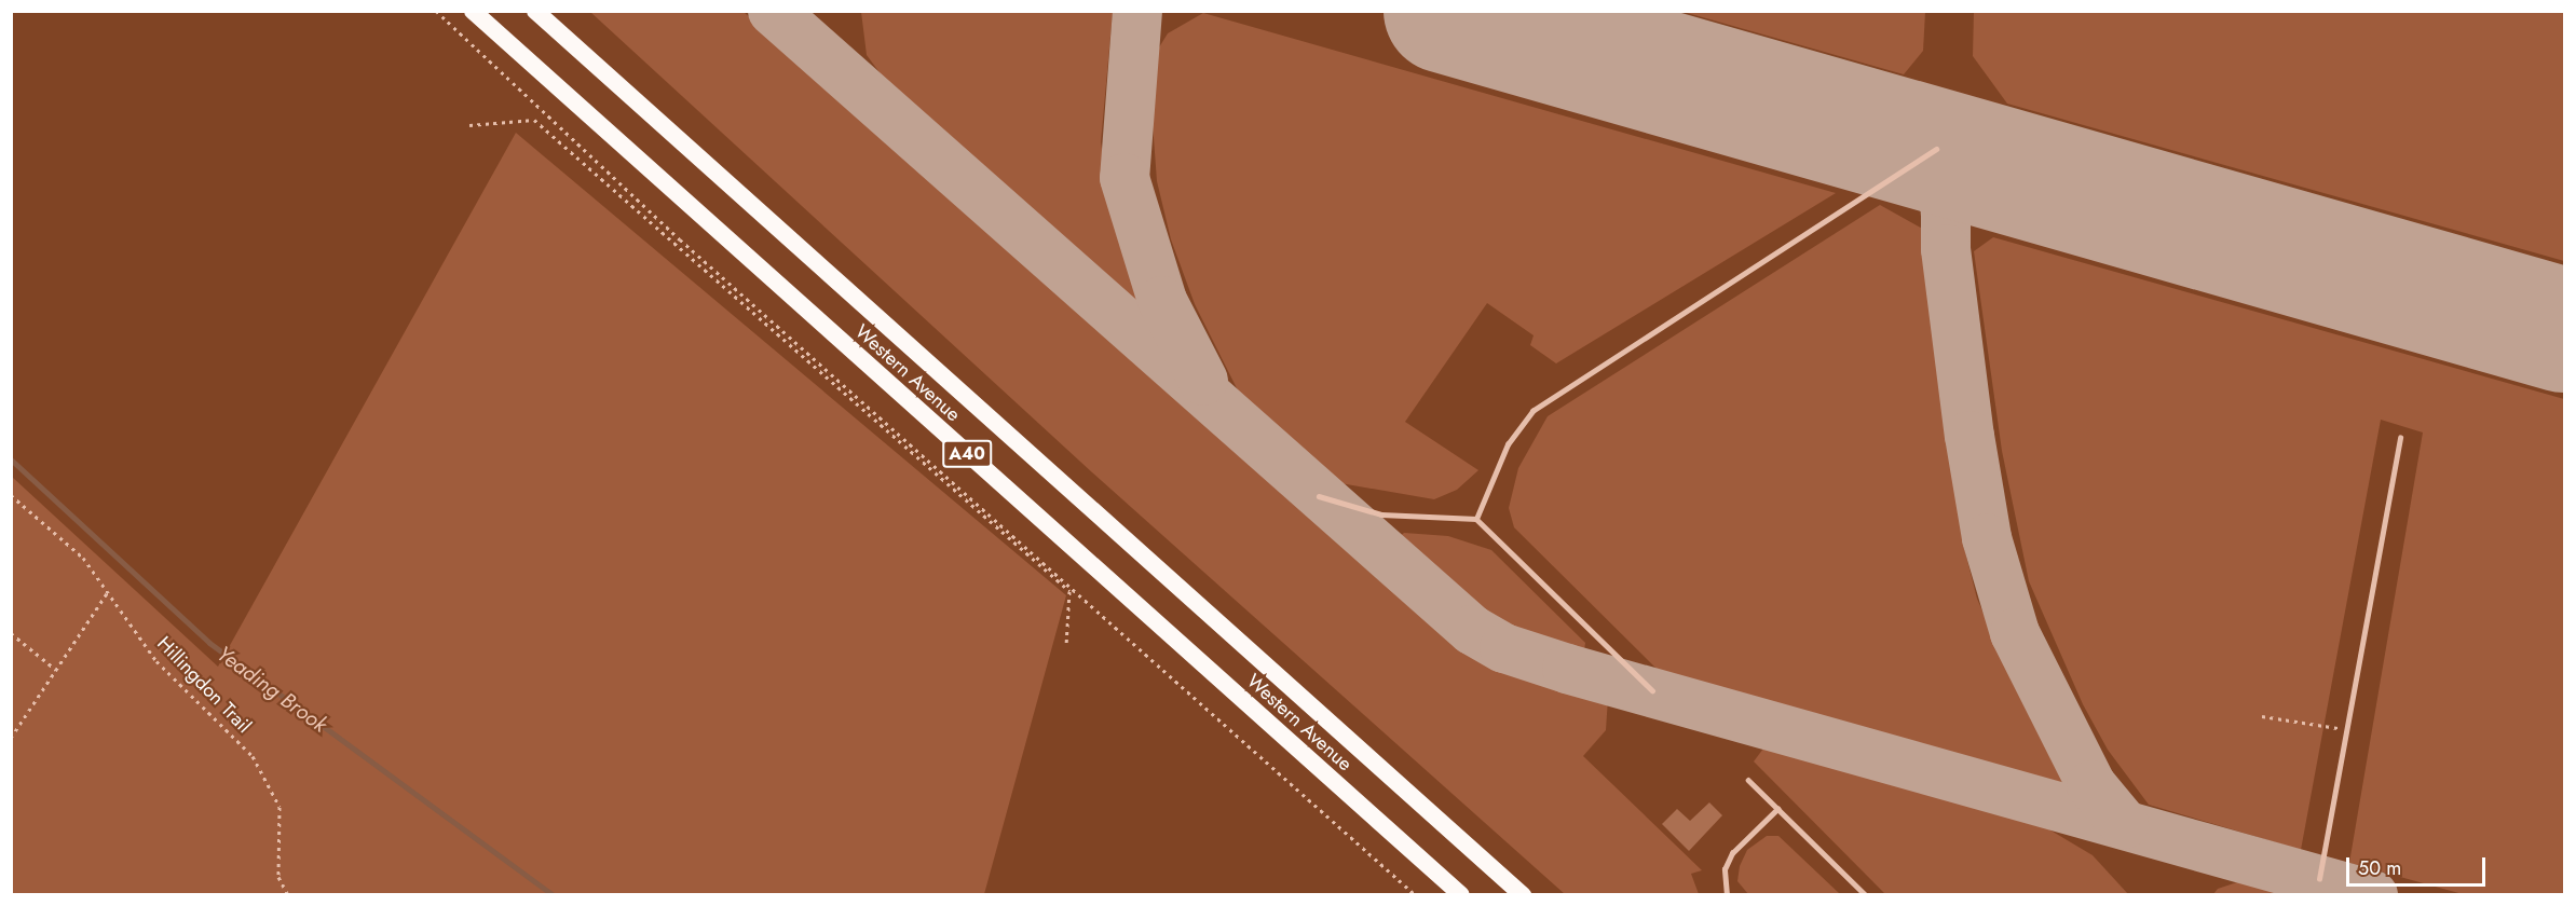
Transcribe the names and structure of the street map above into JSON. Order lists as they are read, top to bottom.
{
  "streets": {
    "highway": ["Western Avenue", "A40"],
    "path": ["Hillingdon Trail"]
  },
  "water": ["Yeading Brook"],
  "scale_bar": "50 m"
}
